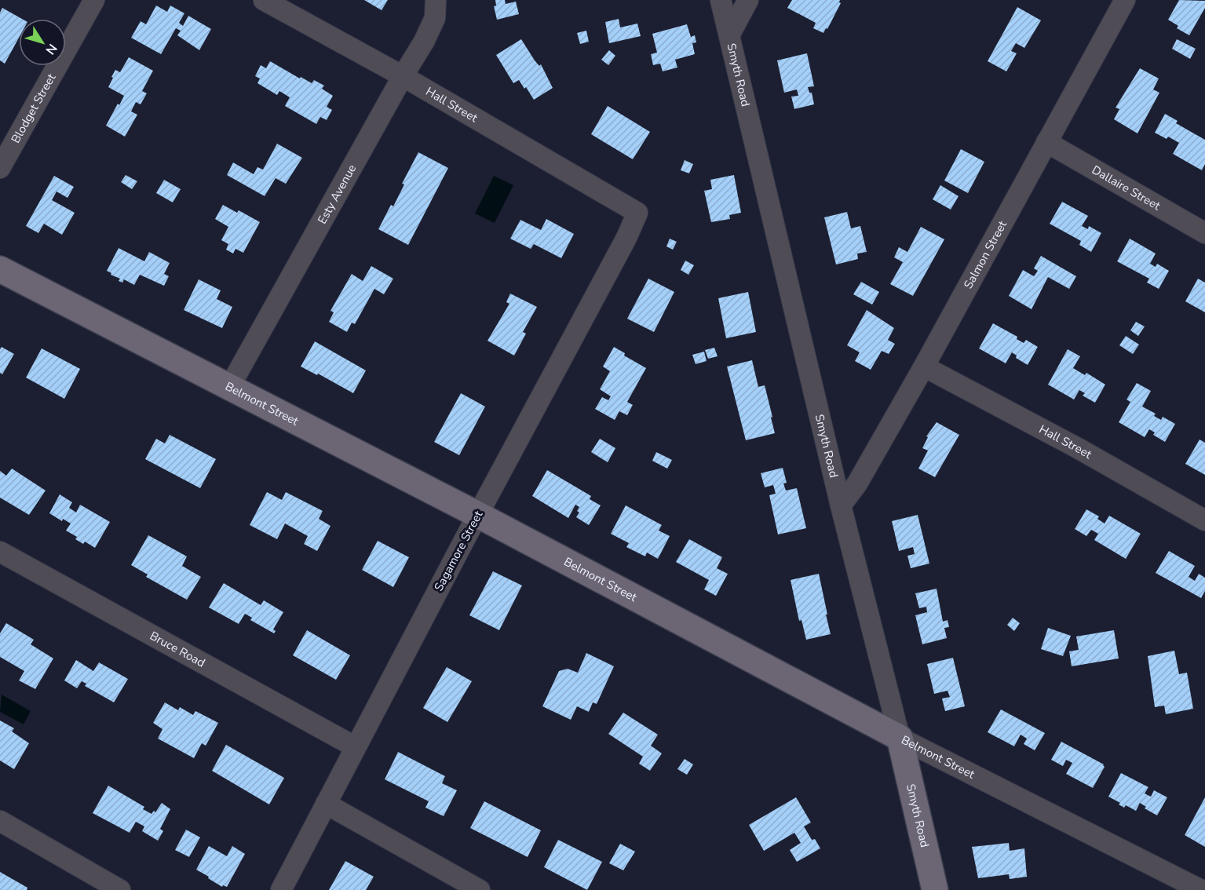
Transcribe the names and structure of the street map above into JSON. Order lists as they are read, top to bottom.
{
  "streets": {
    "street": [
      "Smyth Road",
      "Hall Street",
      "Blodget Street",
      "Dallaire Street",
      "Esty Avenue",
      "Salmon Street",
      "Belmont Street",
      "Sagamore Street",
      "Bruce Road"
    ]
  },
  "crossings": [
    ["Smyth Road", "Salmon Street"],
    ["Smyth Road", "Belmont Street"],
    ["Hall Street", "Esty Avenue"],
    ["Hall Street", "Salmon Street"],
    ["Hall Street", "Sagamore Street"],
    ["Dallaire Street", "Salmon Street"],
    ["Esty Avenue", "Belmont Street"],
    ["Belmont Street", "Sagamore Street"],
    ["Sagamore Street", "Bruce Road"]
  ],
  "north": "bottom right"
}
